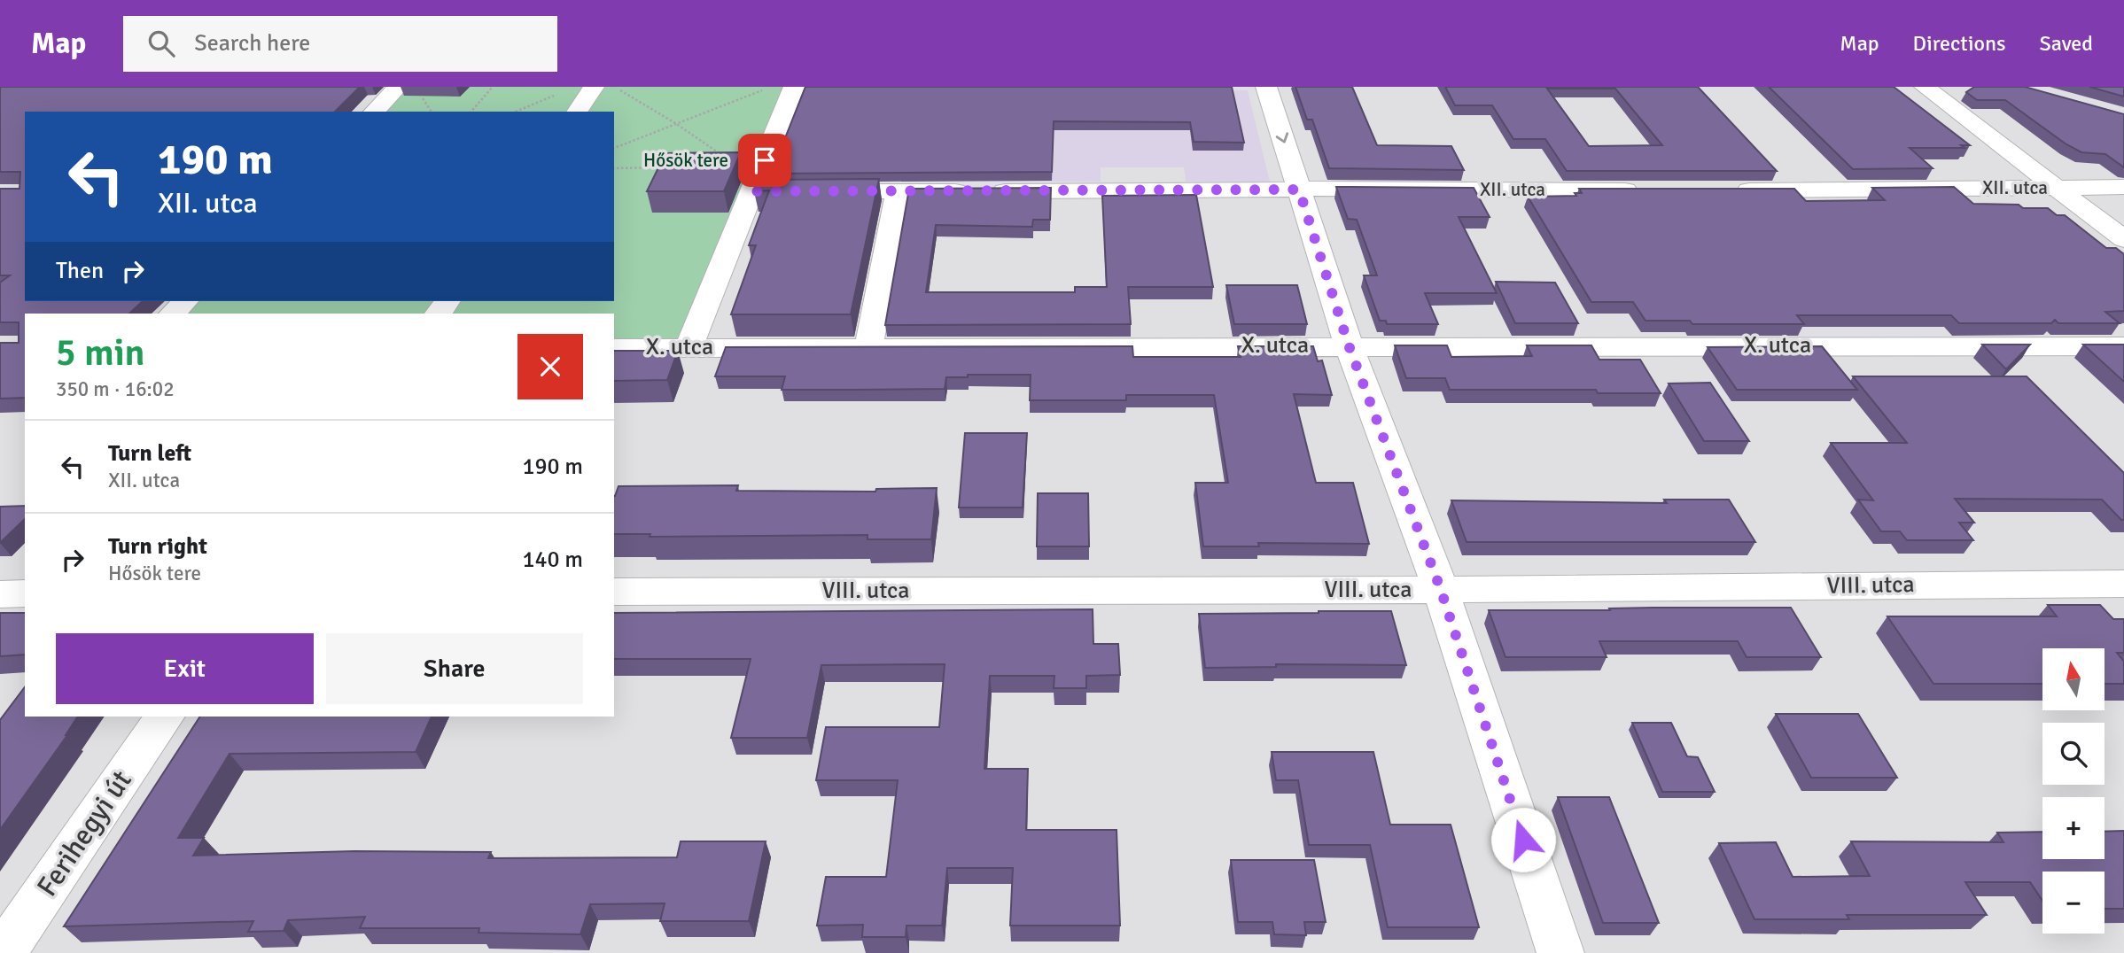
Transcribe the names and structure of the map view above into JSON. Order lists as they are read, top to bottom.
{
  "streets": {
    "street": [
      "XII. utca",
      "X. utca",
      "VIII. utca",
      "Ferihegyi út"
    ]
  },
  "parks": ["Hősök tere"],
  "north": "top",
  "page": {
    "header": "Map",
    "search": "Search here",
    "nav": ["Map", "Directions", "Saved"],
    "turn": ["190 m", "XII. utca"],
    "then": "Then",
    "heading": ["5 min", "350 m · 16:02"],
    "list": [
      {
        "name": "Turn left",
        "note": "XII. utca",
        "value": "190 m"
      },
      {
        "name": "Turn right",
        "note": "Hősök tere",
        "value": "140 m"
      }
    ],
    "buttons": ["Exit", "Share"],
    "map_buttons": ["+", "−"]
  }
}
